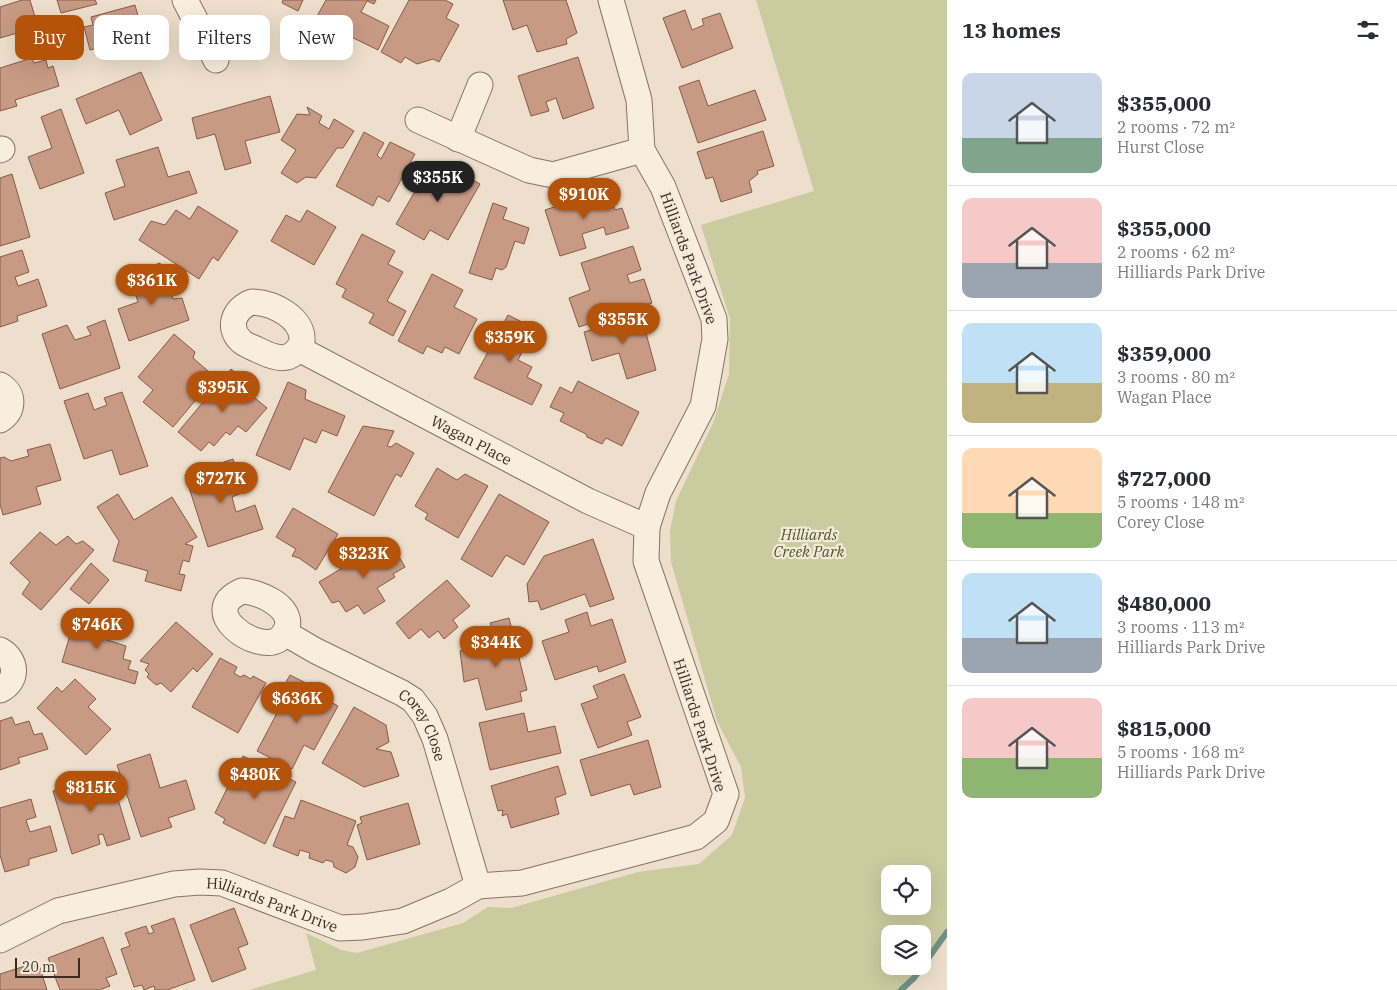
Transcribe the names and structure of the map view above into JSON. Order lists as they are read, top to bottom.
{
  "streets": {
    "street": ["Hilliards Park Drive", "Wagan Place", "Corey Close"]
  },
  "crossings": [
    ["Hilliards Park Drive", "Wagan Place"],
    ["Hilliards Park Drive", "Corey Close"]
  ],
  "parks": ["Hilliards Creek Park"],
  "scale_bar": "20 m",
  "page": {
    "heading": "13 homes",
    "chip": [
      "Buy",
      "Rent",
      "Filters",
      "New"
    ],
    "list": [
      {
        "name": "$355,000",
        "note": "2 rooms · 72 m² · Hurst Close"
      },
      {
        "name": "$355,000",
        "note": "2 rooms · 62 m² · Hilliards Park Drive"
      },
      {
        "name": "$359,000",
        "note": "3 rooms · 80 m² · Wagan Place"
      },
      {
        "name": "$727,000",
        "note": "5 rooms · 148 m² · Corey Close"
      },
      {
        "name": "$480,000",
        "note": "3 rooms · 113 m² · Hilliards Park Drive"
      },
      {
        "name": "$815,000",
        "note": "5 rooms · 168 m² · Hilliards Park Drive"
      }
    ],
    "price": [
      "$355K",
      "$910K",
      "$361K",
      "$355K",
      "$359K",
      "$395K",
      "$727K",
      "$323K",
      "$746K",
      "$344K",
      "$636K",
      "$480K",
      "$815K"
    ],
    "scale": "20 m"
  }
}
